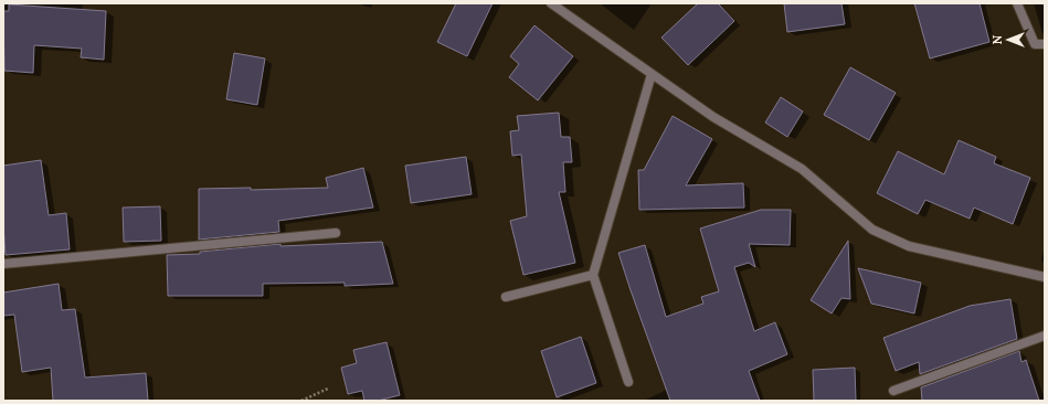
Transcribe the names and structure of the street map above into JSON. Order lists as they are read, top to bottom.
{
  "north": "left"
}
